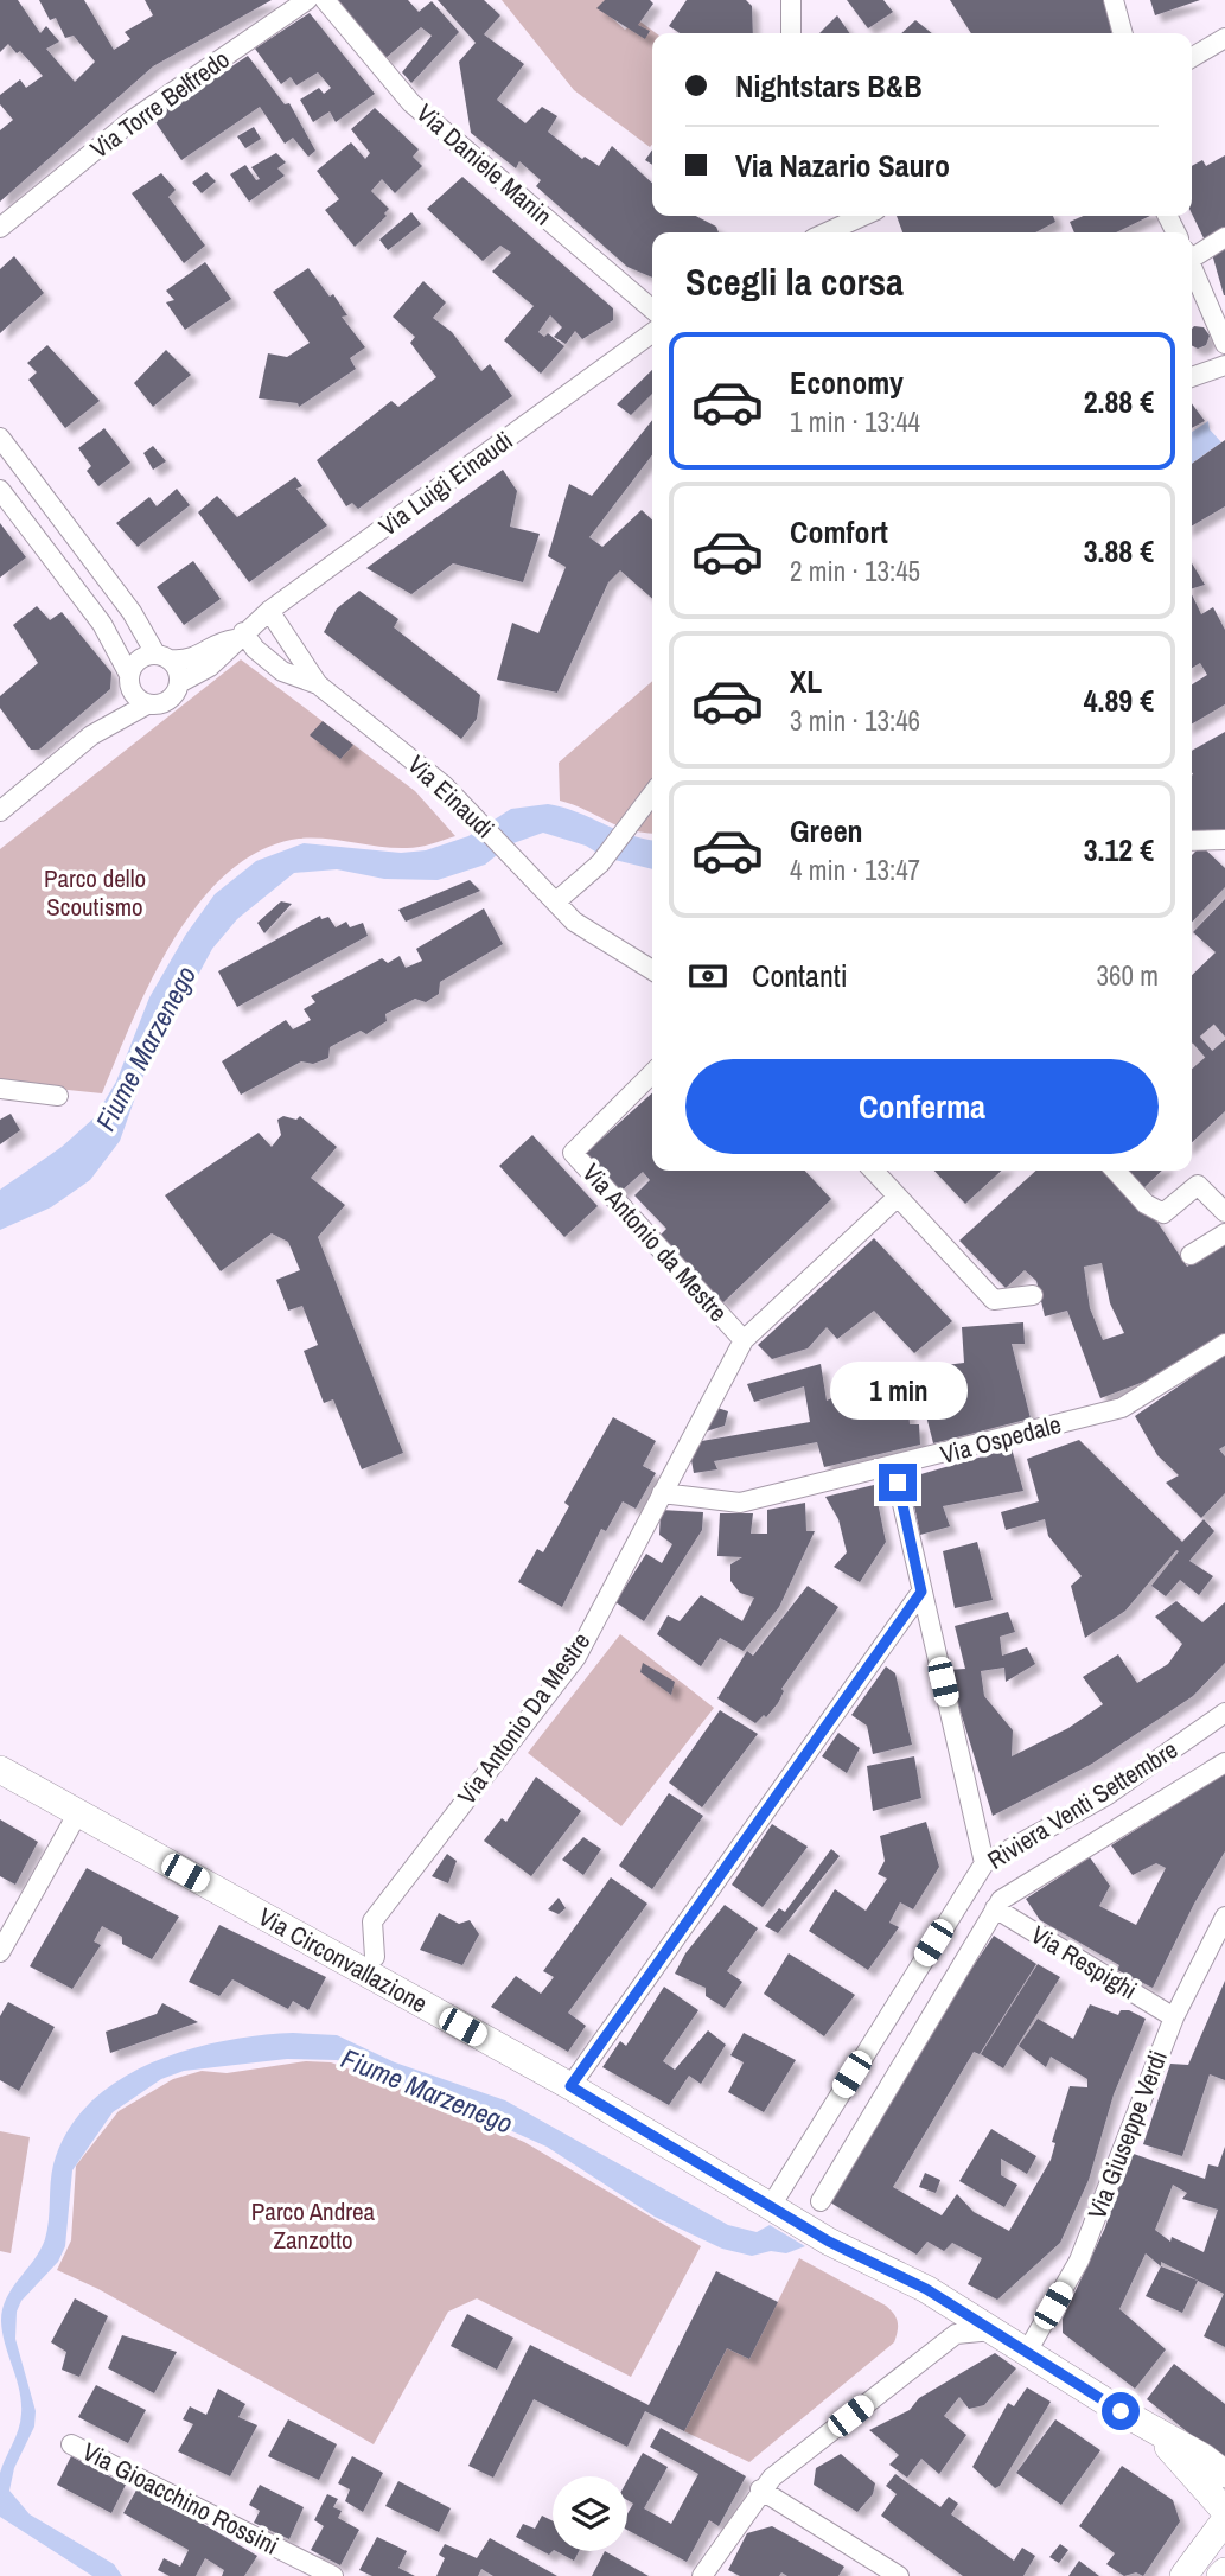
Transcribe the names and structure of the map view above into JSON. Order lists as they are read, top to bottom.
{
  "streets": {
    "street": [
      "Via Torre Belfredo",
      "Via Daniele Manin",
      "Via Luigi Einaudi",
      "Via Einaudi",
      "Via Antonio da Mestre",
      "Via Ospedale",
      "Via Antonio Da Mestre",
      "Riviera Venti Settembre",
      "Via Circonvallazione",
      "Via Respighi",
      "Via Giuseppe Verdi",
      "Via Gioacchino Rossini"
    ]
  },
  "crossings": [
    ["Via Antonio da Mestre", "Via Antonio Da Mestre"],
    ["Via Ospedale", "Via Antonio Da Mestre"],
    ["Riviera Venti Settembre", "Via Circonvallazione"],
    ["Via Circonvallazione", "Via Giuseppe Verdi"],
    ["Via Respighi", "Via Giuseppe Verdi"]
  ],
  "water": ["Fiume Marzenego"],
  "parks": ["Parco dello Scoutismo", "Parco Andrea Zanzotto"],
  "page": {
    "banner": ["Nightstars B&B", "Via Nazario Sauro"],
    "heading": "Scegli la corsa",
    "list": [
      {
        "name": "Economy",
        "note": "1 min · 13:44",
        "value": "2.88 €"
      },
      {
        "name": "Comfort",
        "note": "2 min · 13:45",
        "value": "3.88 €"
      },
      {
        "name": "XL",
        "note": "3 min · 13:46",
        "value": "4.89 €"
      },
      {
        "name": "Green",
        "note": "4 min · 13:47",
        "value": "3.12 €"
      }
    ],
    "pay": ["Contanti", "360 m"],
    "buttons": "Conferma",
    "bubble": "1 min"
  }
}
